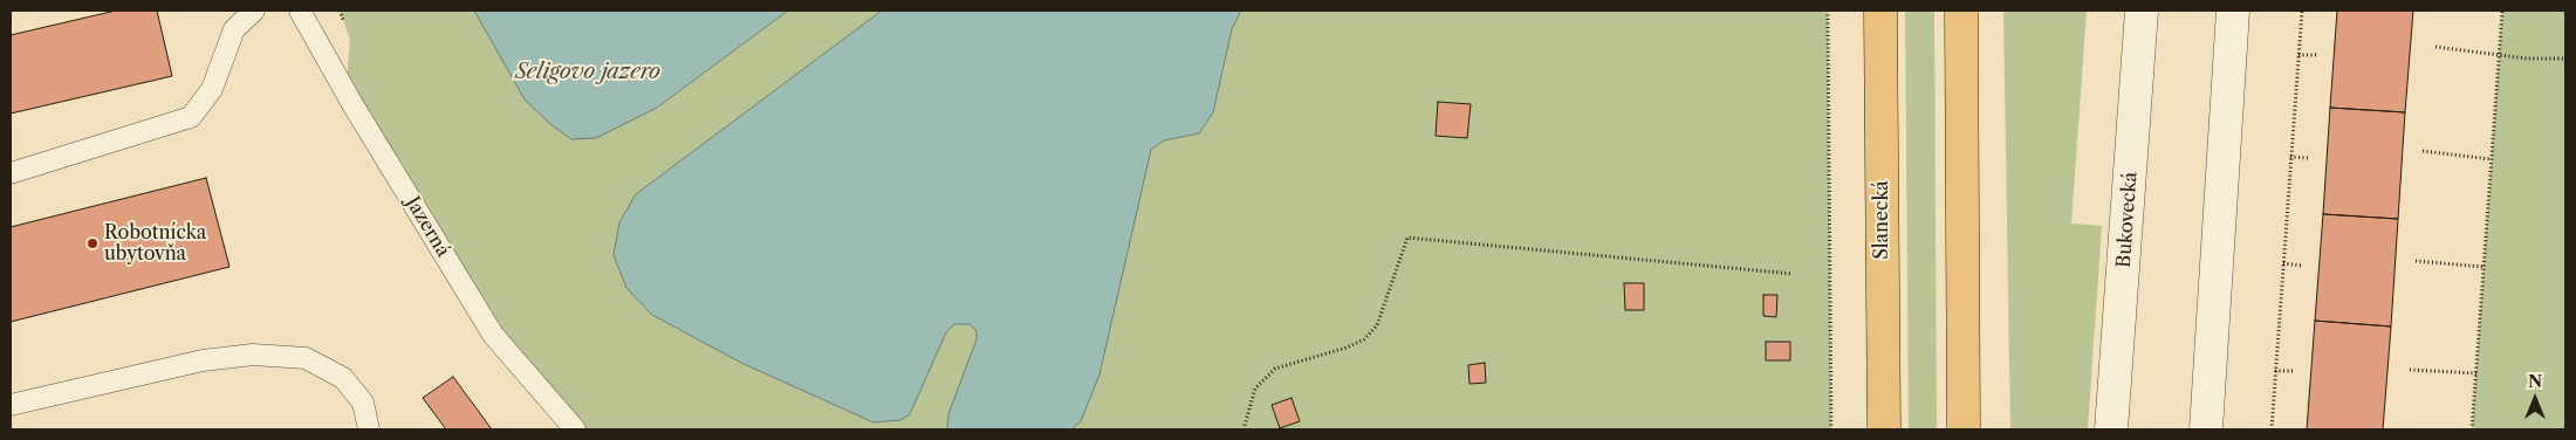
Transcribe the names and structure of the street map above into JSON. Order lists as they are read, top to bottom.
{
  "streets": {
    "highway": ["Slanecká"],
    "street": ["Bukovecká"],
    "lane": ["Jazerná"]
  },
  "water": ["Seligovo jazero"],
  "places": ["Robotnícka ubytovňa"],
  "north": "top"
}
